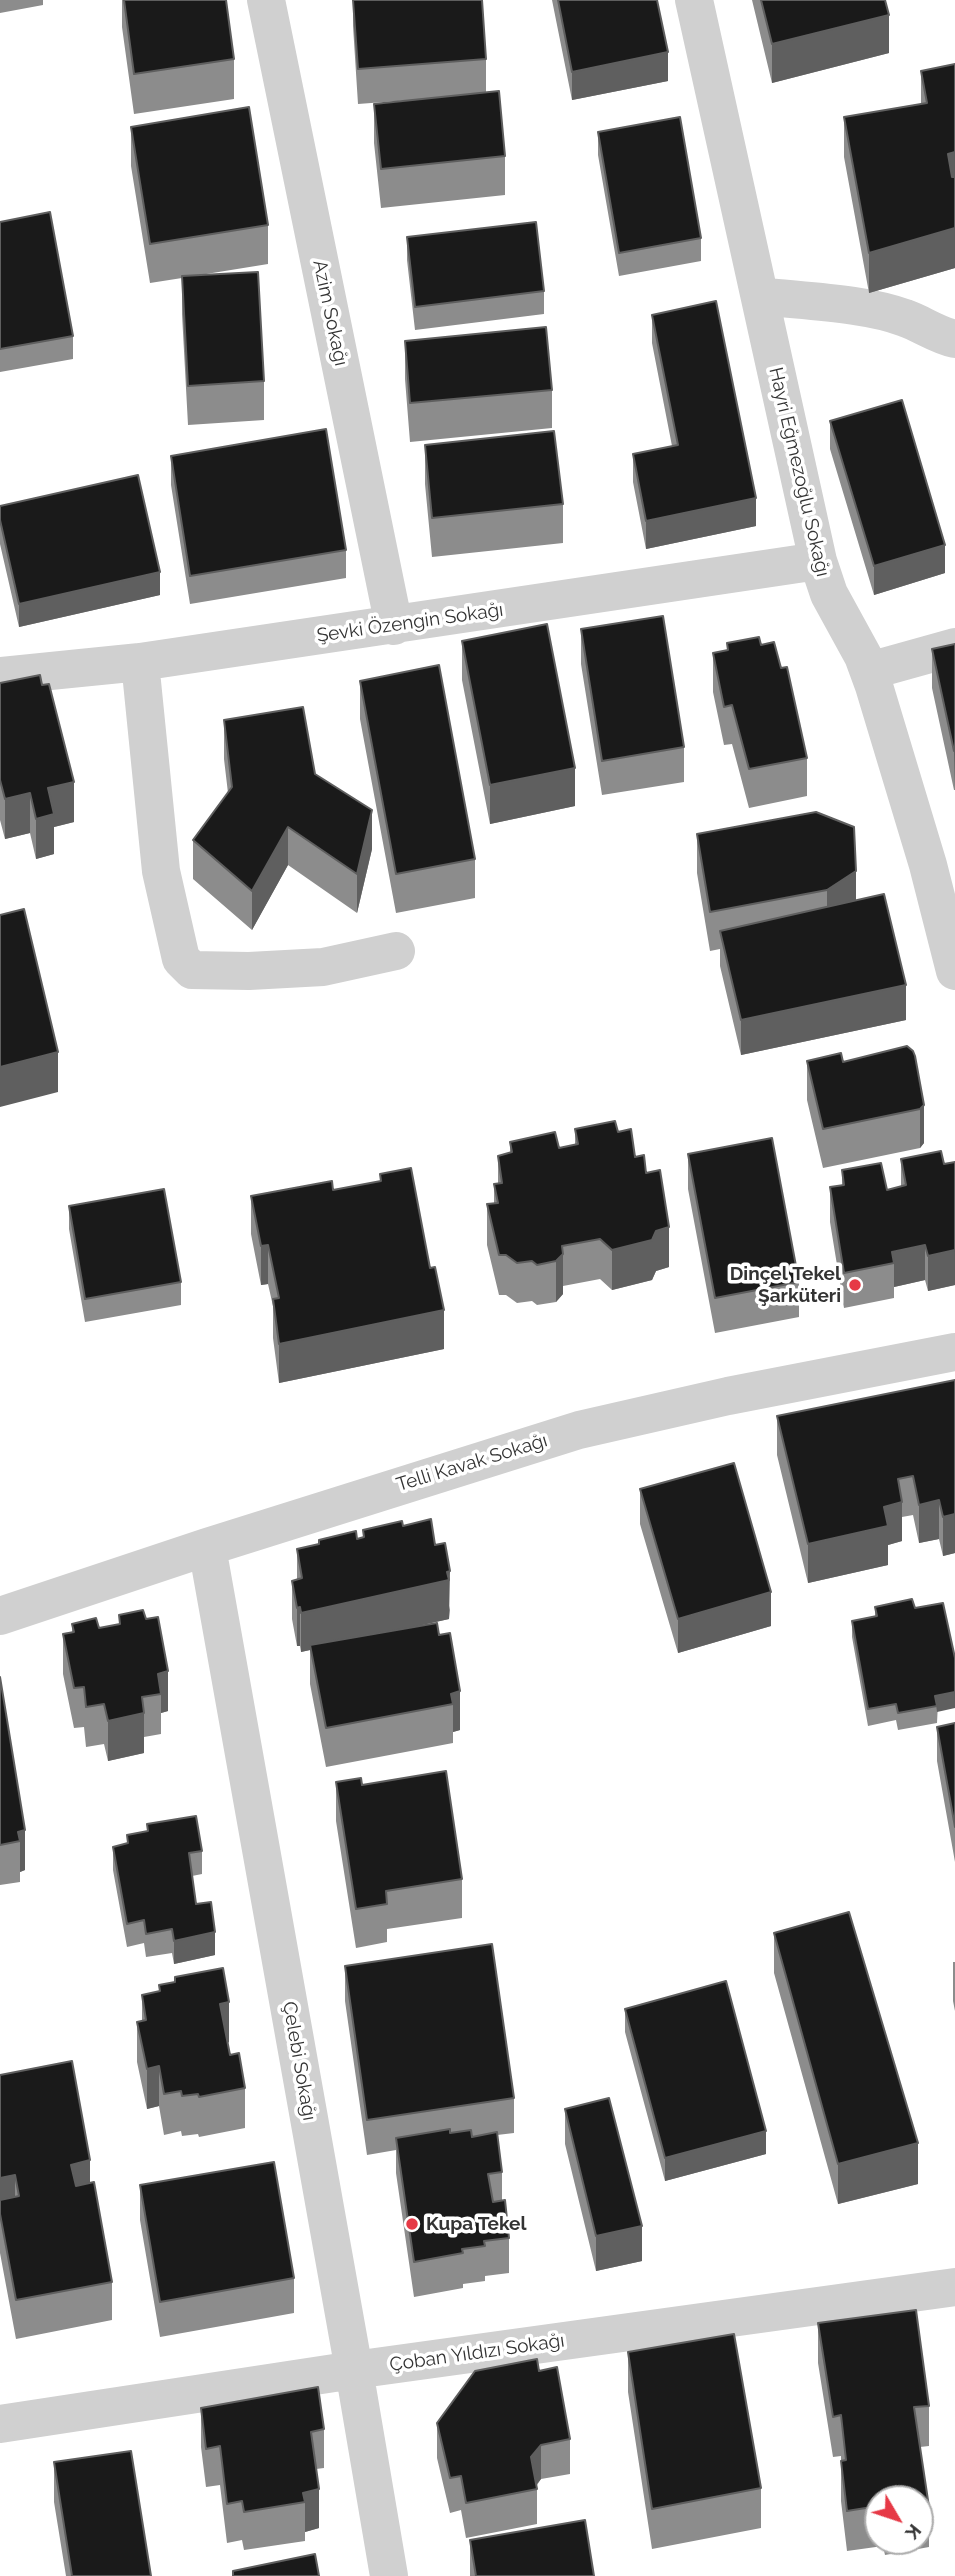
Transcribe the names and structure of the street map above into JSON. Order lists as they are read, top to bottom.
{
  "streets": {
    "street": [
      "Azim Sokağı",
      "Hayri Eğmezoğlu Sokağı",
      "Şevki Özengin Sokağı",
      "Telli Kavak Sokağı",
      "Çelebi Sokağı",
      "Çoban Yıldızı Sokağı"
    ]
  },
  "crossings": [
    ["Azim Sokağı", "Şevki Özengin Sokağı"],
    ["Hayri Eğmezoğlu Sokağı", "Şevki Özengin Sokağı"],
    ["Telli Kavak Sokağı", "Çelebi Sokağı"],
    ["Çelebi Sokağı", "Çoban Yıldızı Sokağı"]
  ],
  "places": ["Dinçel Tekel Şarküteri", "Kupa Tekel"],
  "north": "bottom right"
}
